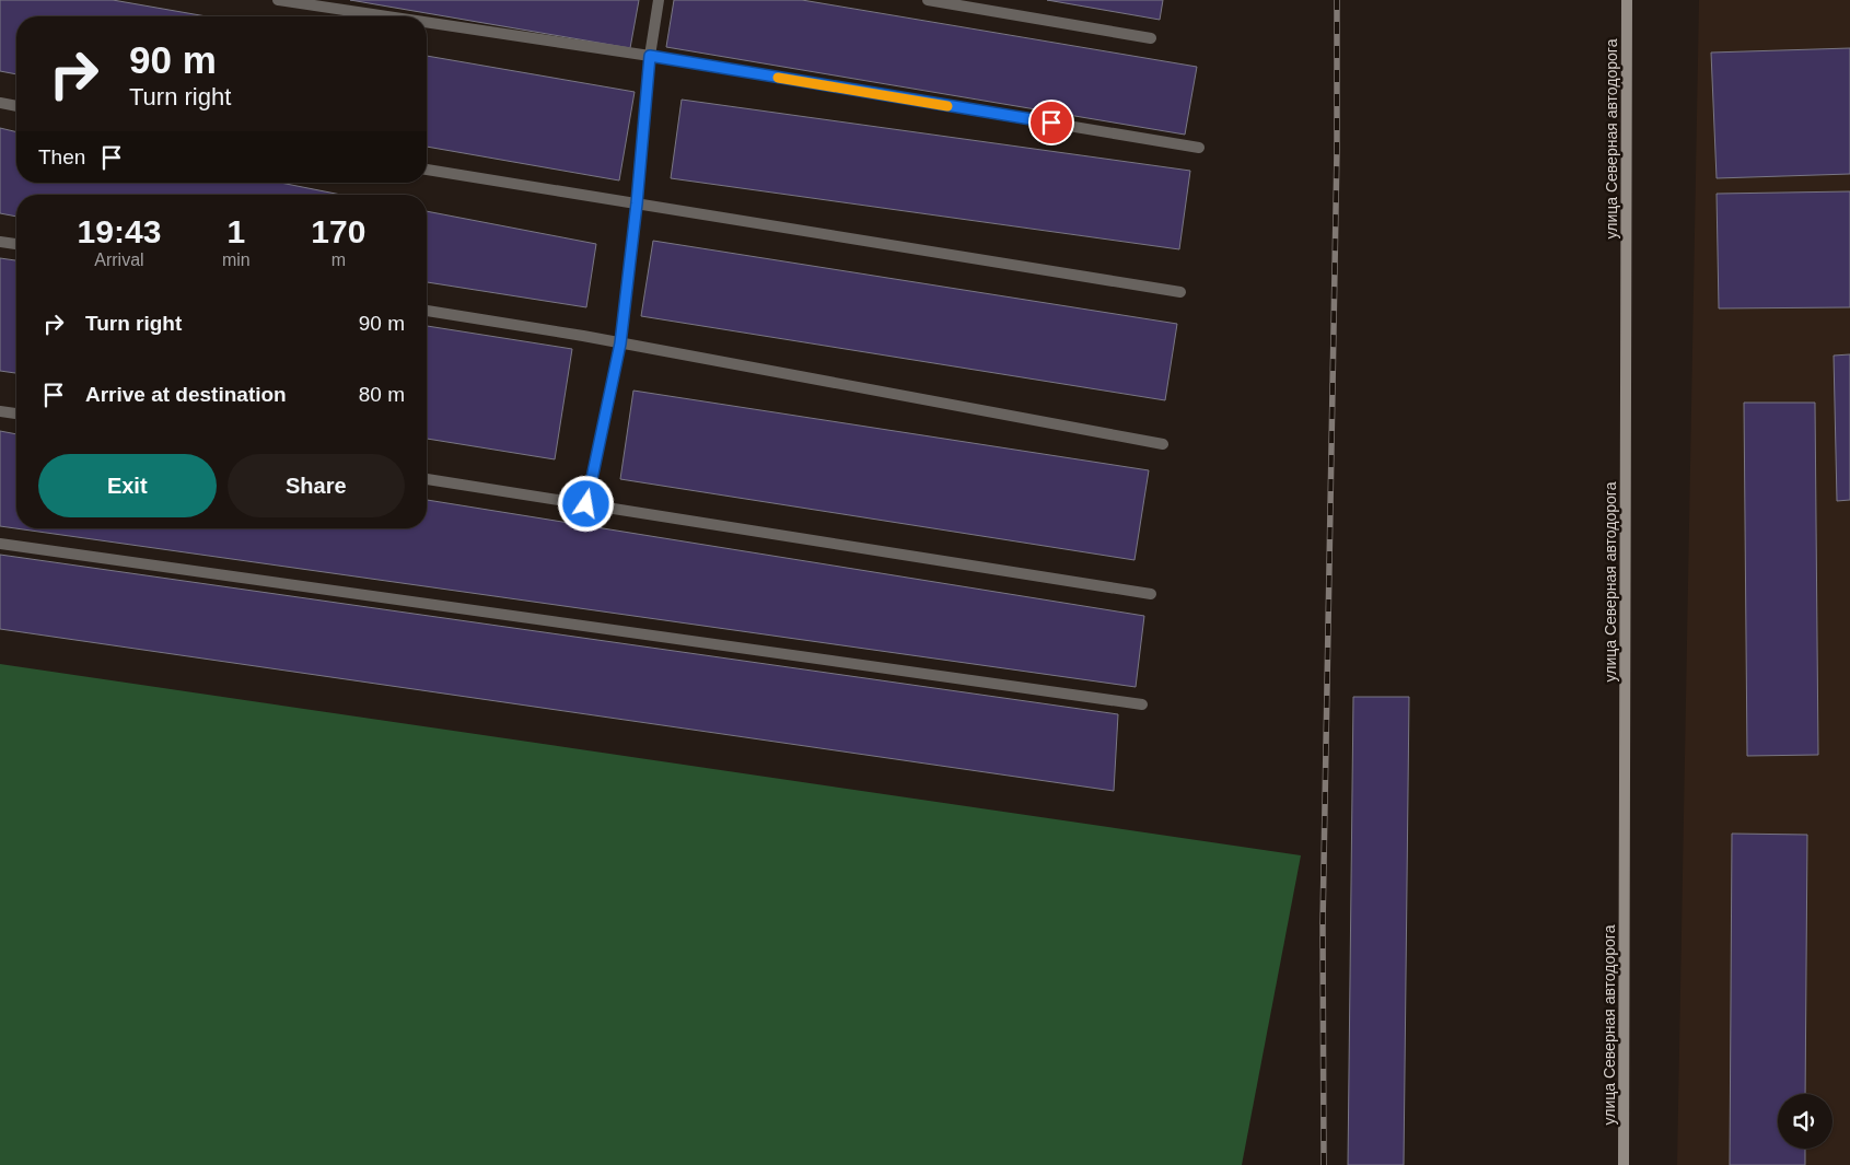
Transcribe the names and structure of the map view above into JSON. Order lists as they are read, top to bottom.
{
  "streets": {
    "main road": ["улица Северная автодорога"]
  },
  "page": {
    "turn": ["90 m", "Turn right"],
    "then": "Then",
    "eta": [
      "19:43",
      "Arrival",
      "1",
      "min",
      "170",
      "m"
    ],
    "list": [
      {
        "name": "Turn right",
        "value": "90 m"
      },
      {
        "name": "Arrive at destination",
        "value": "80 m"
      }
    ],
    "buttons": ["Exit", "Share"]
  }
}
